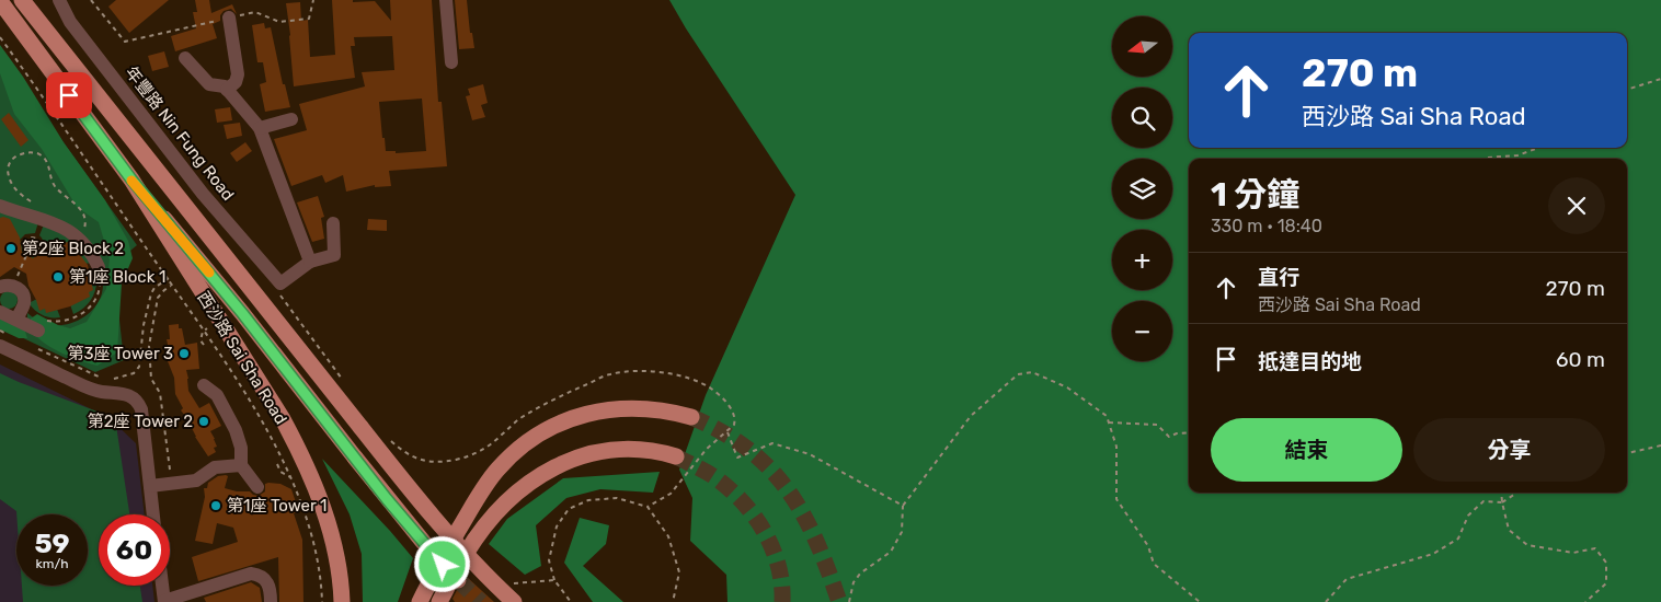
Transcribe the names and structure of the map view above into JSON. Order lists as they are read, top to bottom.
{
  "streets": {
    "main road": ["西沙路 Sai Sha Road"],
    "street": ["年豐路 Nin Fung Road"]
  },
  "places": [
    "第2座 Block 2",
    "第1座 Block 1",
    "第3座 Tower 3",
    "第2座 Tower 2",
    "第1座 Tower 1"
  ],
  "north": "left",
  "page": {
    "map_buttons": ["+", "−"],
    "turn": ["270 m", "西沙路 Sai Sha Road"],
    "heading": ["1 分鐘", "330 m · 18:40"],
    "list": [
      {
        "name": "直行",
        "note": "西沙路 Sai Sha Road",
        "value": "270 m"
      },
      {
        "name": "抵達目的地",
        "value": "60 m"
      }
    ],
    "buttons": ["結束", "分享"],
    "speed": "59 km/h",
    "limit": "60"
  }
}
